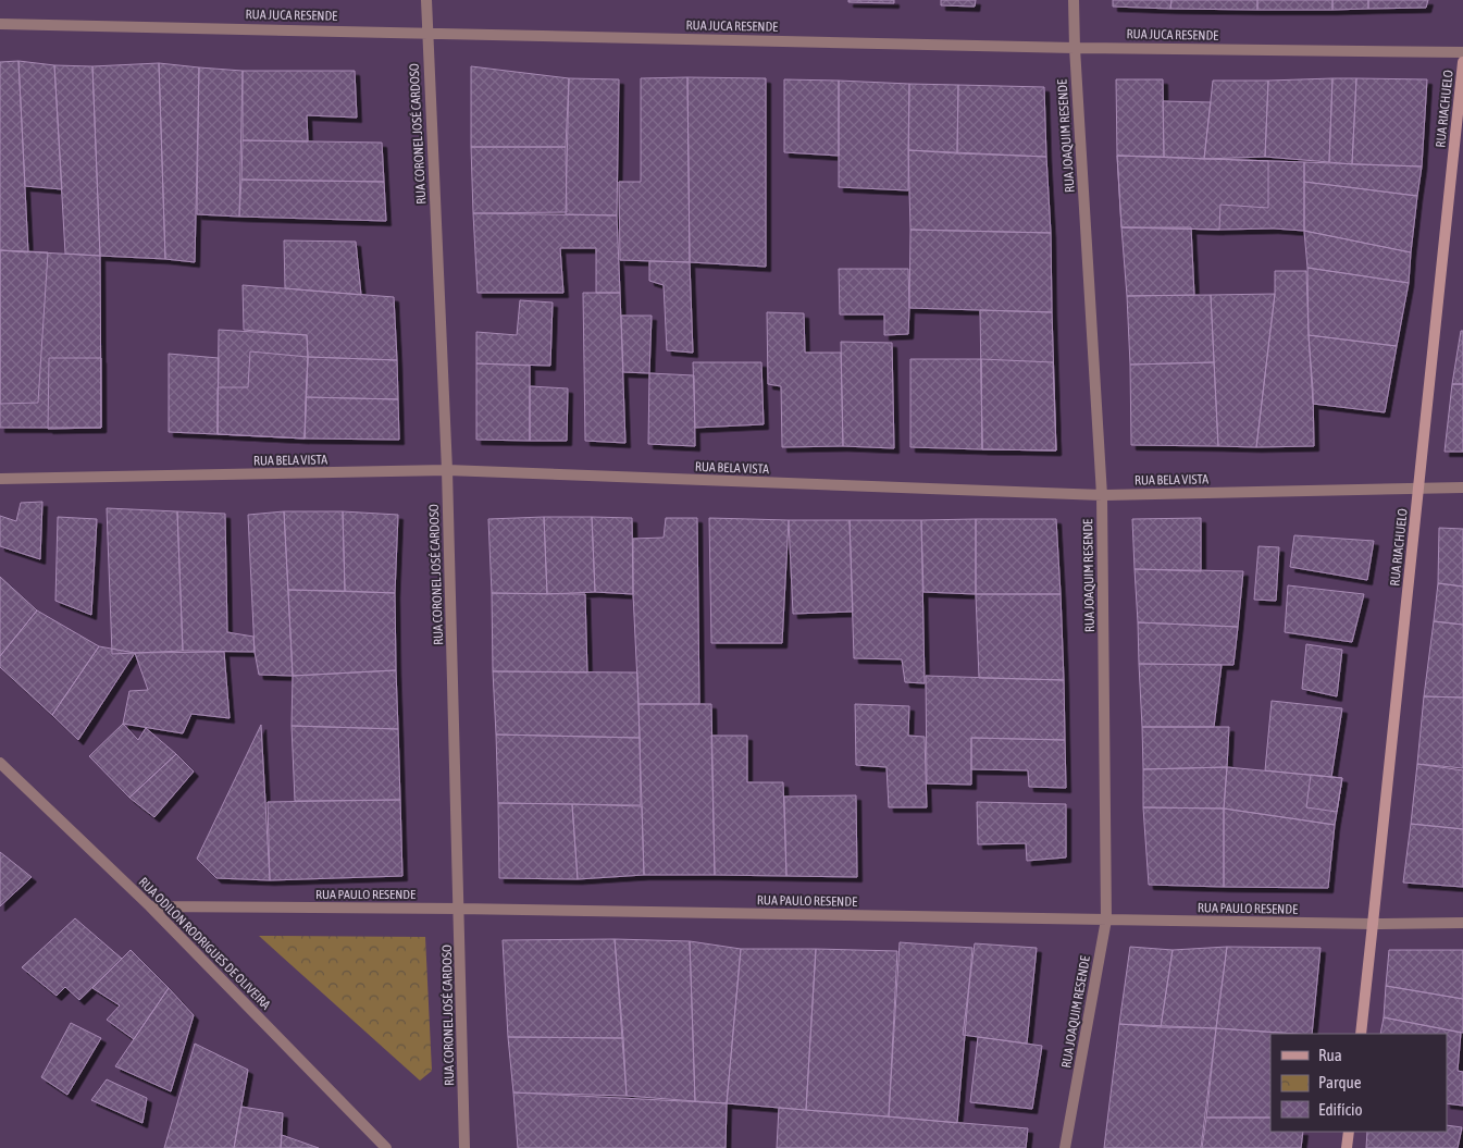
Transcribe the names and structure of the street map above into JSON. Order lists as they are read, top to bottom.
{
  "streets": {
    "street": [
      "RUA JUCA RESENDE",
      "RUA RIACHUELO",
      "RUA CORONEL JOSÉ CARDOSO",
      "RUA JOAQUIM RESENDE",
      "RUA BELA VISTA",
      "RUA PAULO RESENDE",
      "RUA ODILON RODRIGUES DE OLIVEIRA"
    ]
  },
  "crossings": [
    ["RUA JUCA RESENDE", "RUA CORONEL JOSÉ CARDOSO"],
    ["RUA JUCA RESENDE", "RUA JOAQUIM RESENDE"],
    ["RUA RIACHUELO", "RUA BELA VISTA"],
    ["RUA RIACHUELO", "RUA PAULO RESENDE"],
    ["RUA CORONEL JOSÉ CARDOSO", "RUA BELA VISTA"],
    ["RUA CORONEL JOSÉ CARDOSO", "RUA PAULO RESENDE"],
    ["RUA JOAQUIM RESENDE", "RUA BELA VISTA"],
    ["RUA JOAQUIM RESENDE", "RUA PAULO RESENDE"],
    ["RUA PAULO RESENDE", "RUA ODILON RODRIGUES DE OLIVEIRA"]
  ],
  "legend": ["Rua", "Parque", "Edifício"]
}
